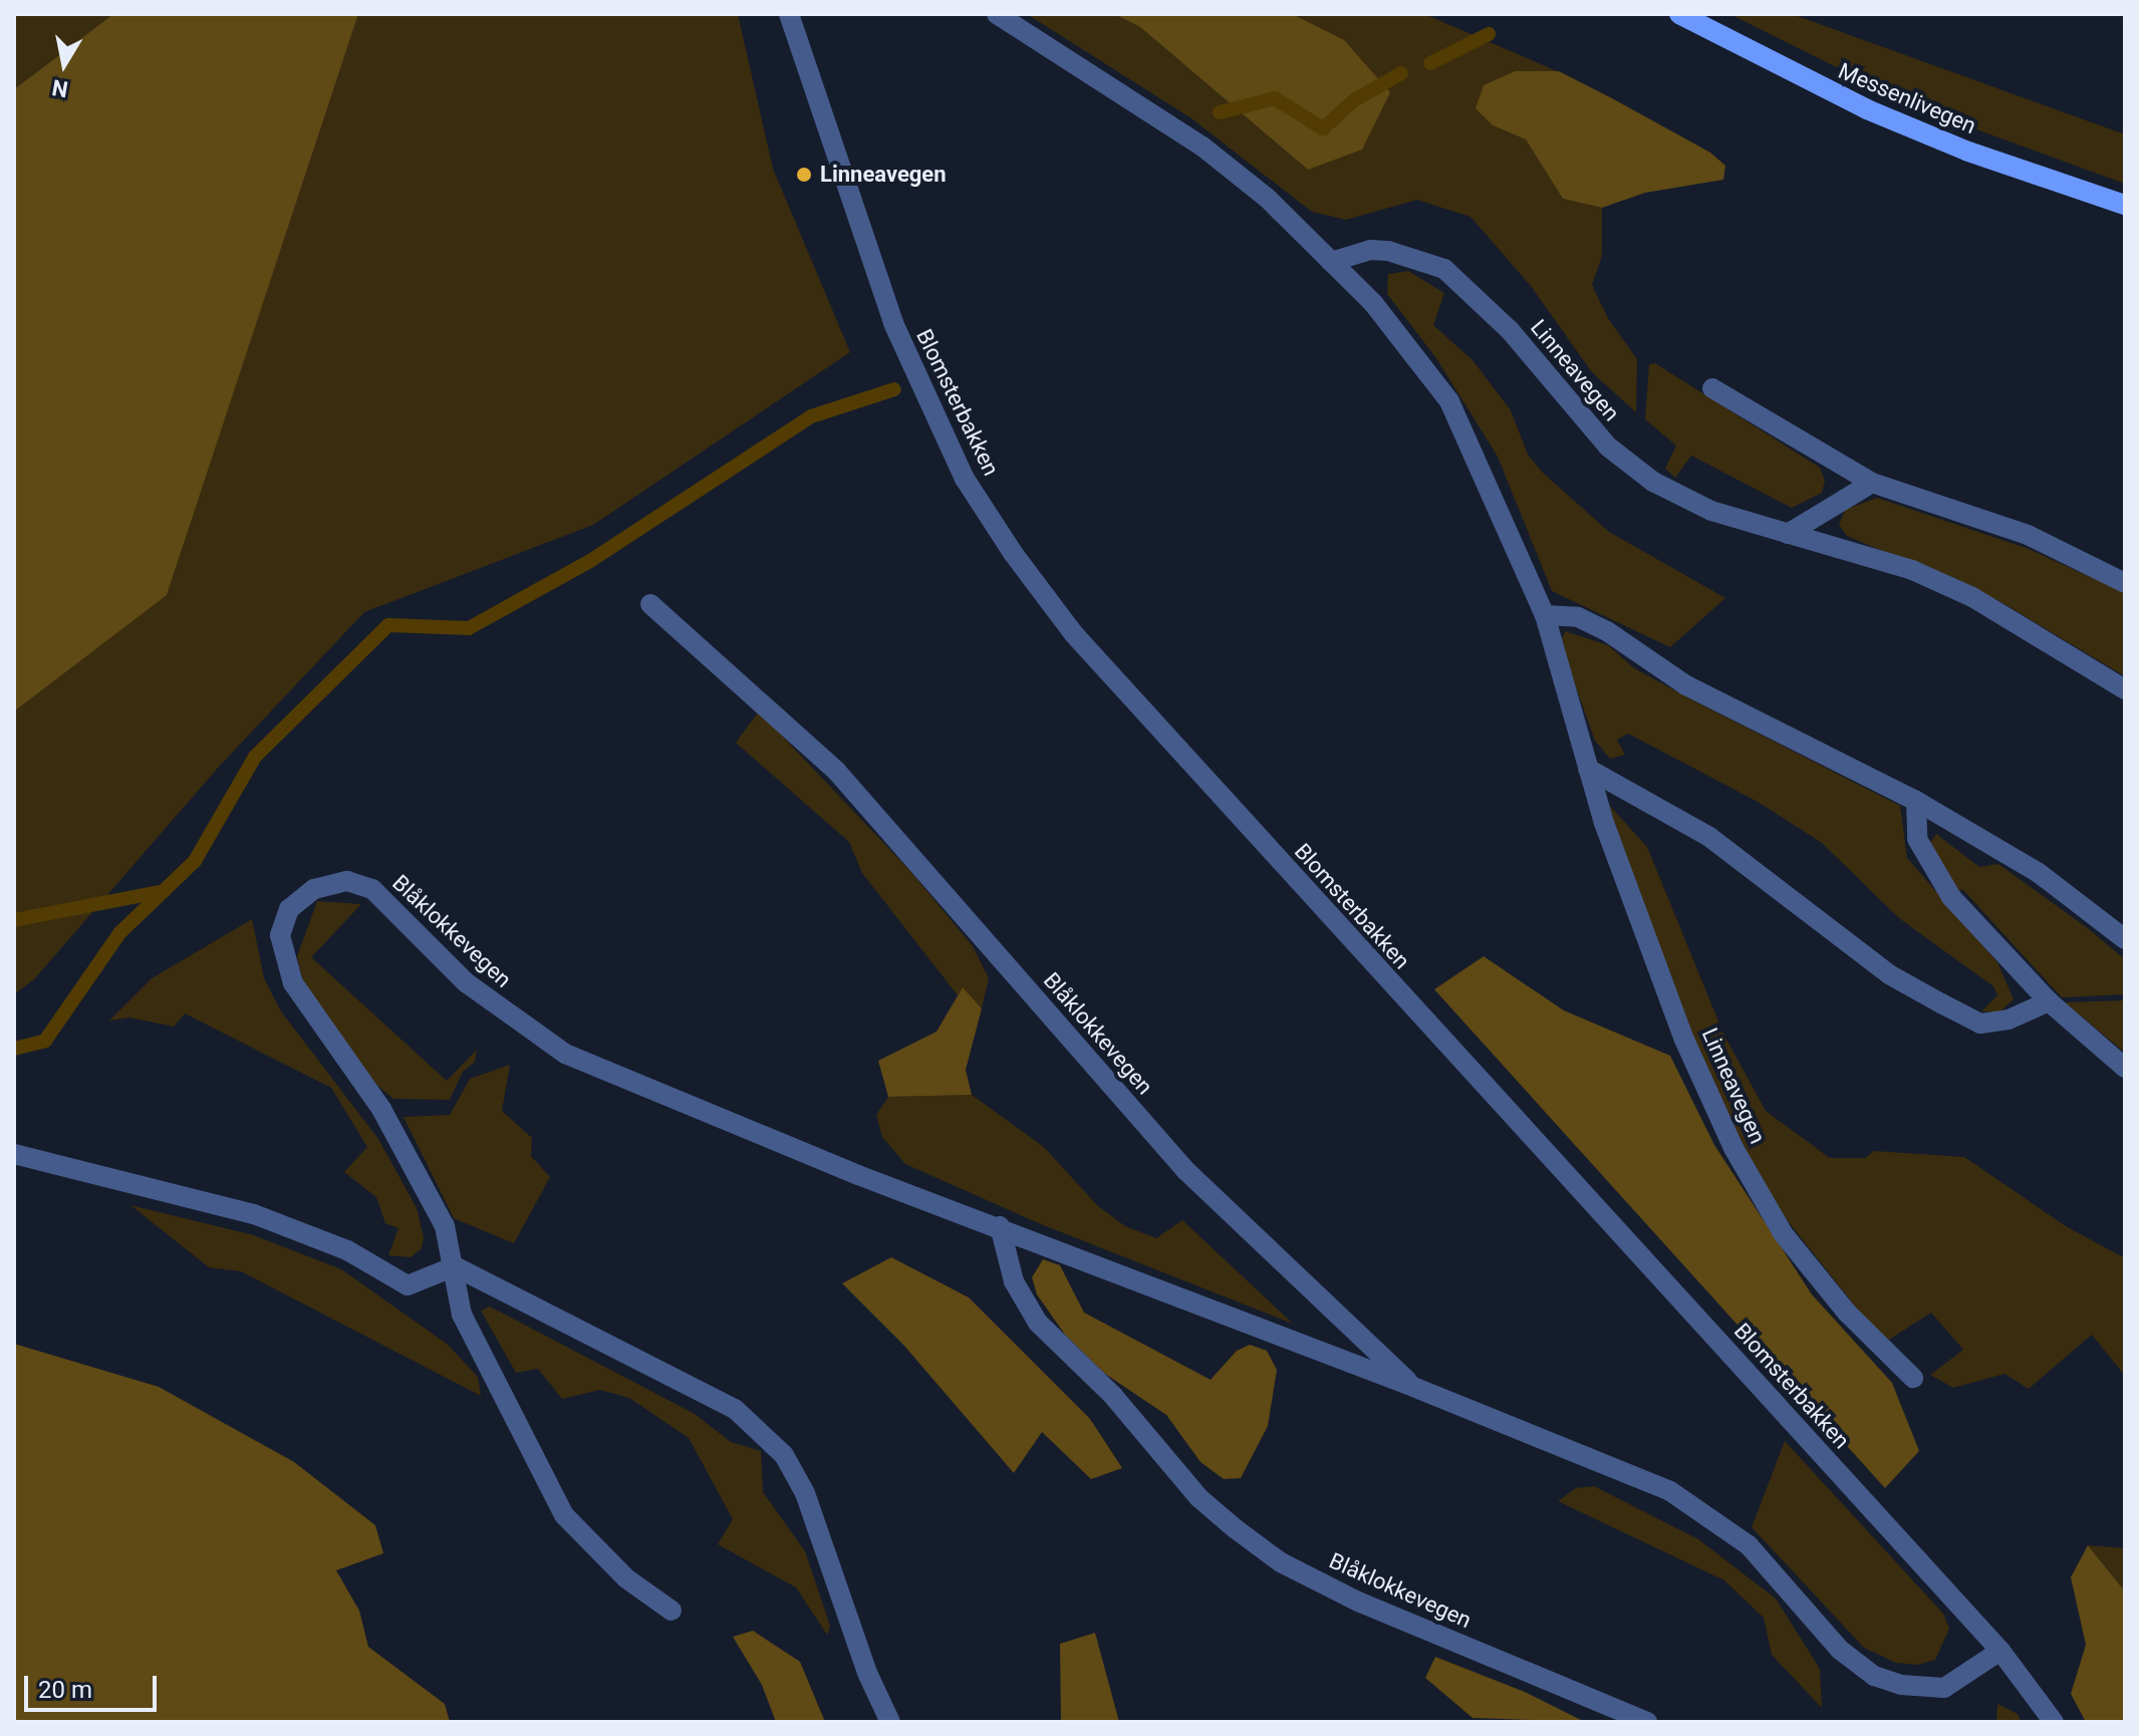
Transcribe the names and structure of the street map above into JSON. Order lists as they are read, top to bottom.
{
  "streets": {
    "main road": ["Messenlivegen"],
    "street": ["Linneavegen", "Blomsterbakken", "Blåklokkevegen"]
  },
  "crossings": [
    ["Blomsterbakken", "Blåklokkevegen"]
  ],
  "places": ["Linneavegen"],
  "scale_bar": "20 m",
  "north": "bottom"
}
